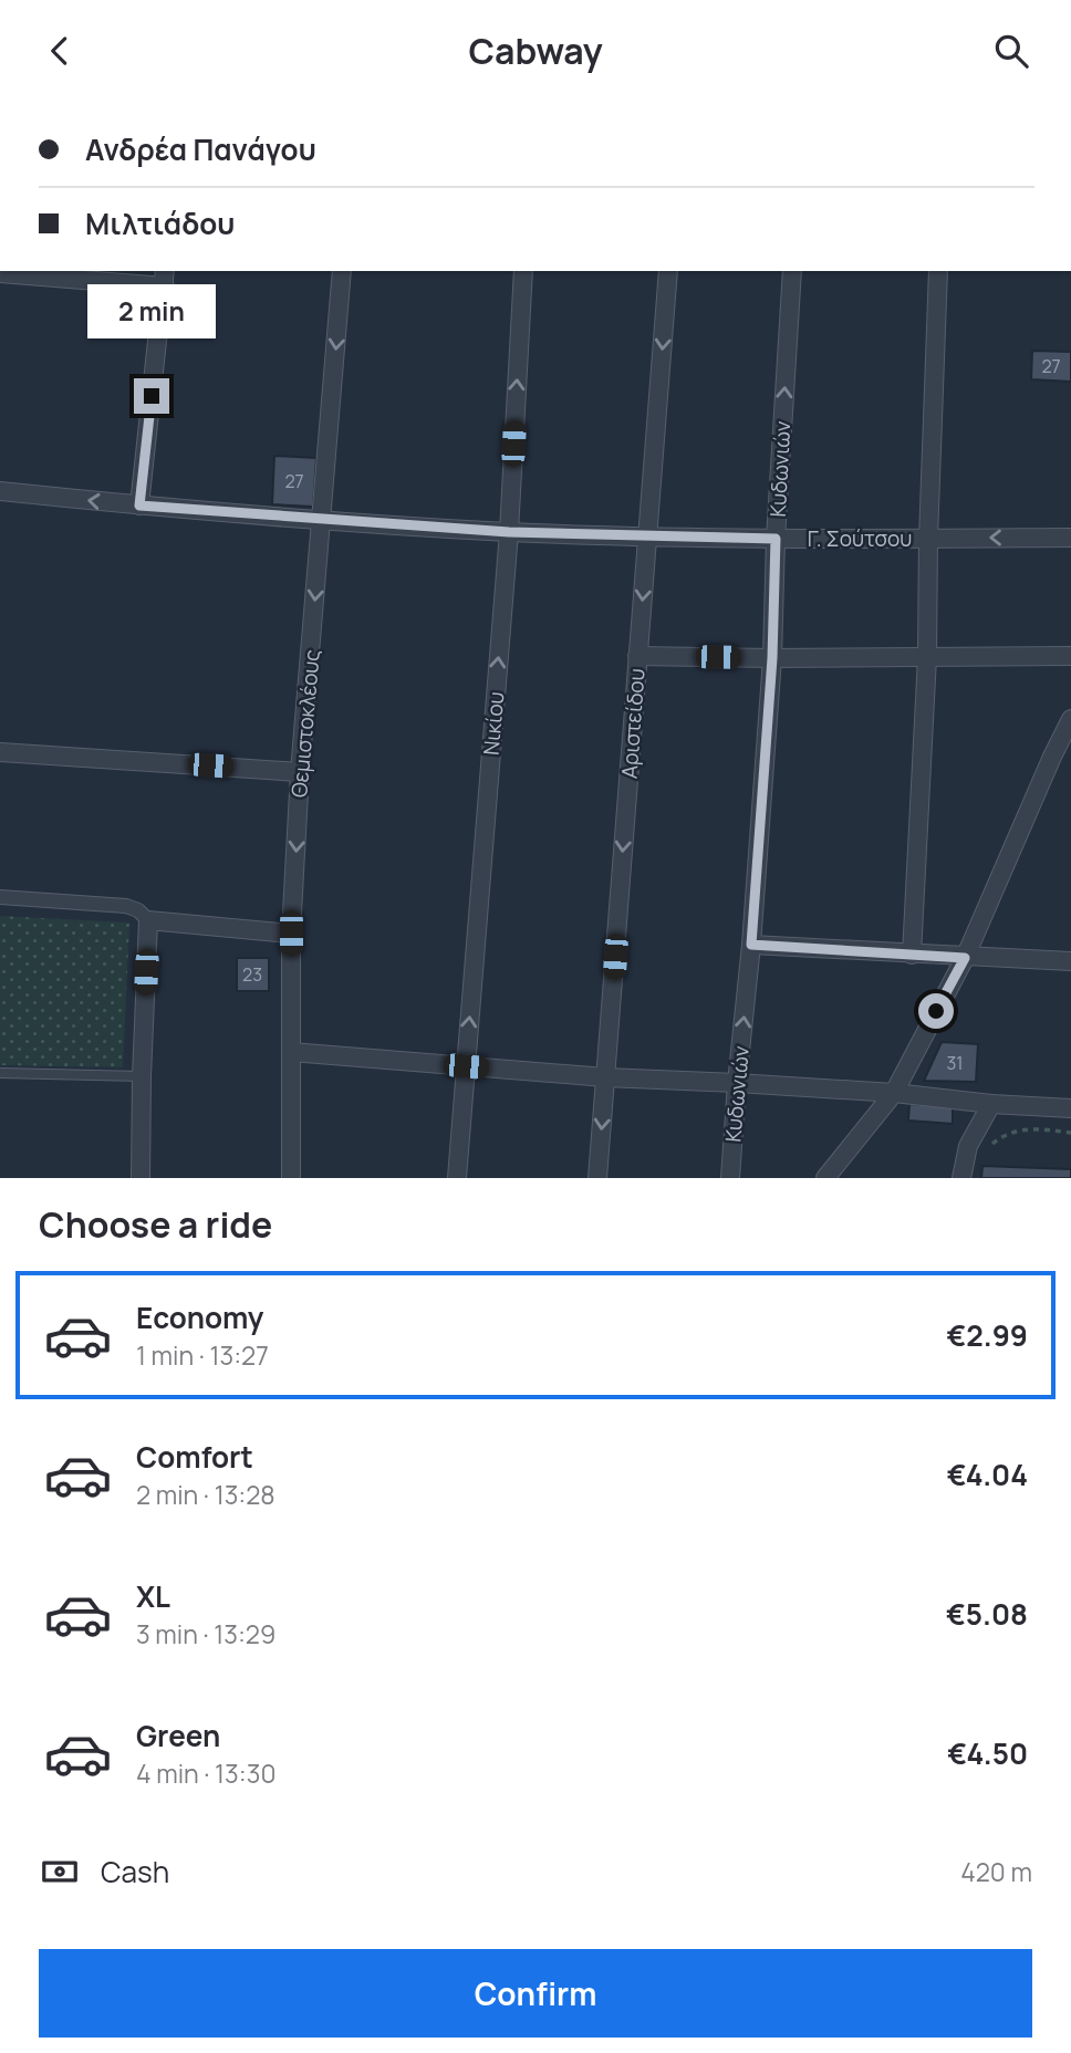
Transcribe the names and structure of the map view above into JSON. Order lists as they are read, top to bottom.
{
  "streets": {
    "street": [
      "Κυδωνιών",
      "Γ. Σούτσου",
      "Θεμιστοκλέους",
      "Νικίου",
      "Αριστείδου"
    ]
  },
  "crossings": [
    ["Κυδωνιών", "Γ. Σούτσου"],
    ["Γ. Σούτσου", "Θεμιστοκλέους"],
    ["Γ. Σούτσου", "Νικίου"],
    ["Γ. Σούτσου", "Αριστείδου"]
  ],
  "one_way": ["Θεμιστοκλέους", "Νικίου", "Αριστείδου"],
  "house_numbers": [
    "27",
    "27",
    "23",
    "31"
  ],
  "page": {
    "header": "Cabway",
    "banner": ["Ανδρέα Πανάγου", "Μιλτιάδου"],
    "bubble": "2 min",
    "heading": "Choose a ride",
    "list": [
      {
        "name": "Economy",
        "note": "1 min · 13:27",
        "value": "€2.99"
      },
      {
        "name": "Comfort",
        "note": "2 min · 13:28",
        "value": "€4.04"
      },
      {
        "name": "XL",
        "note": "3 min · 13:29",
        "value": "€5.08"
      },
      {
        "name": "Green",
        "note": "4 min · 13:30",
        "value": "€4.50"
      }
    ],
    "pay": ["Cash", "420 m"],
    "buttons": "Confirm"
  }
}
